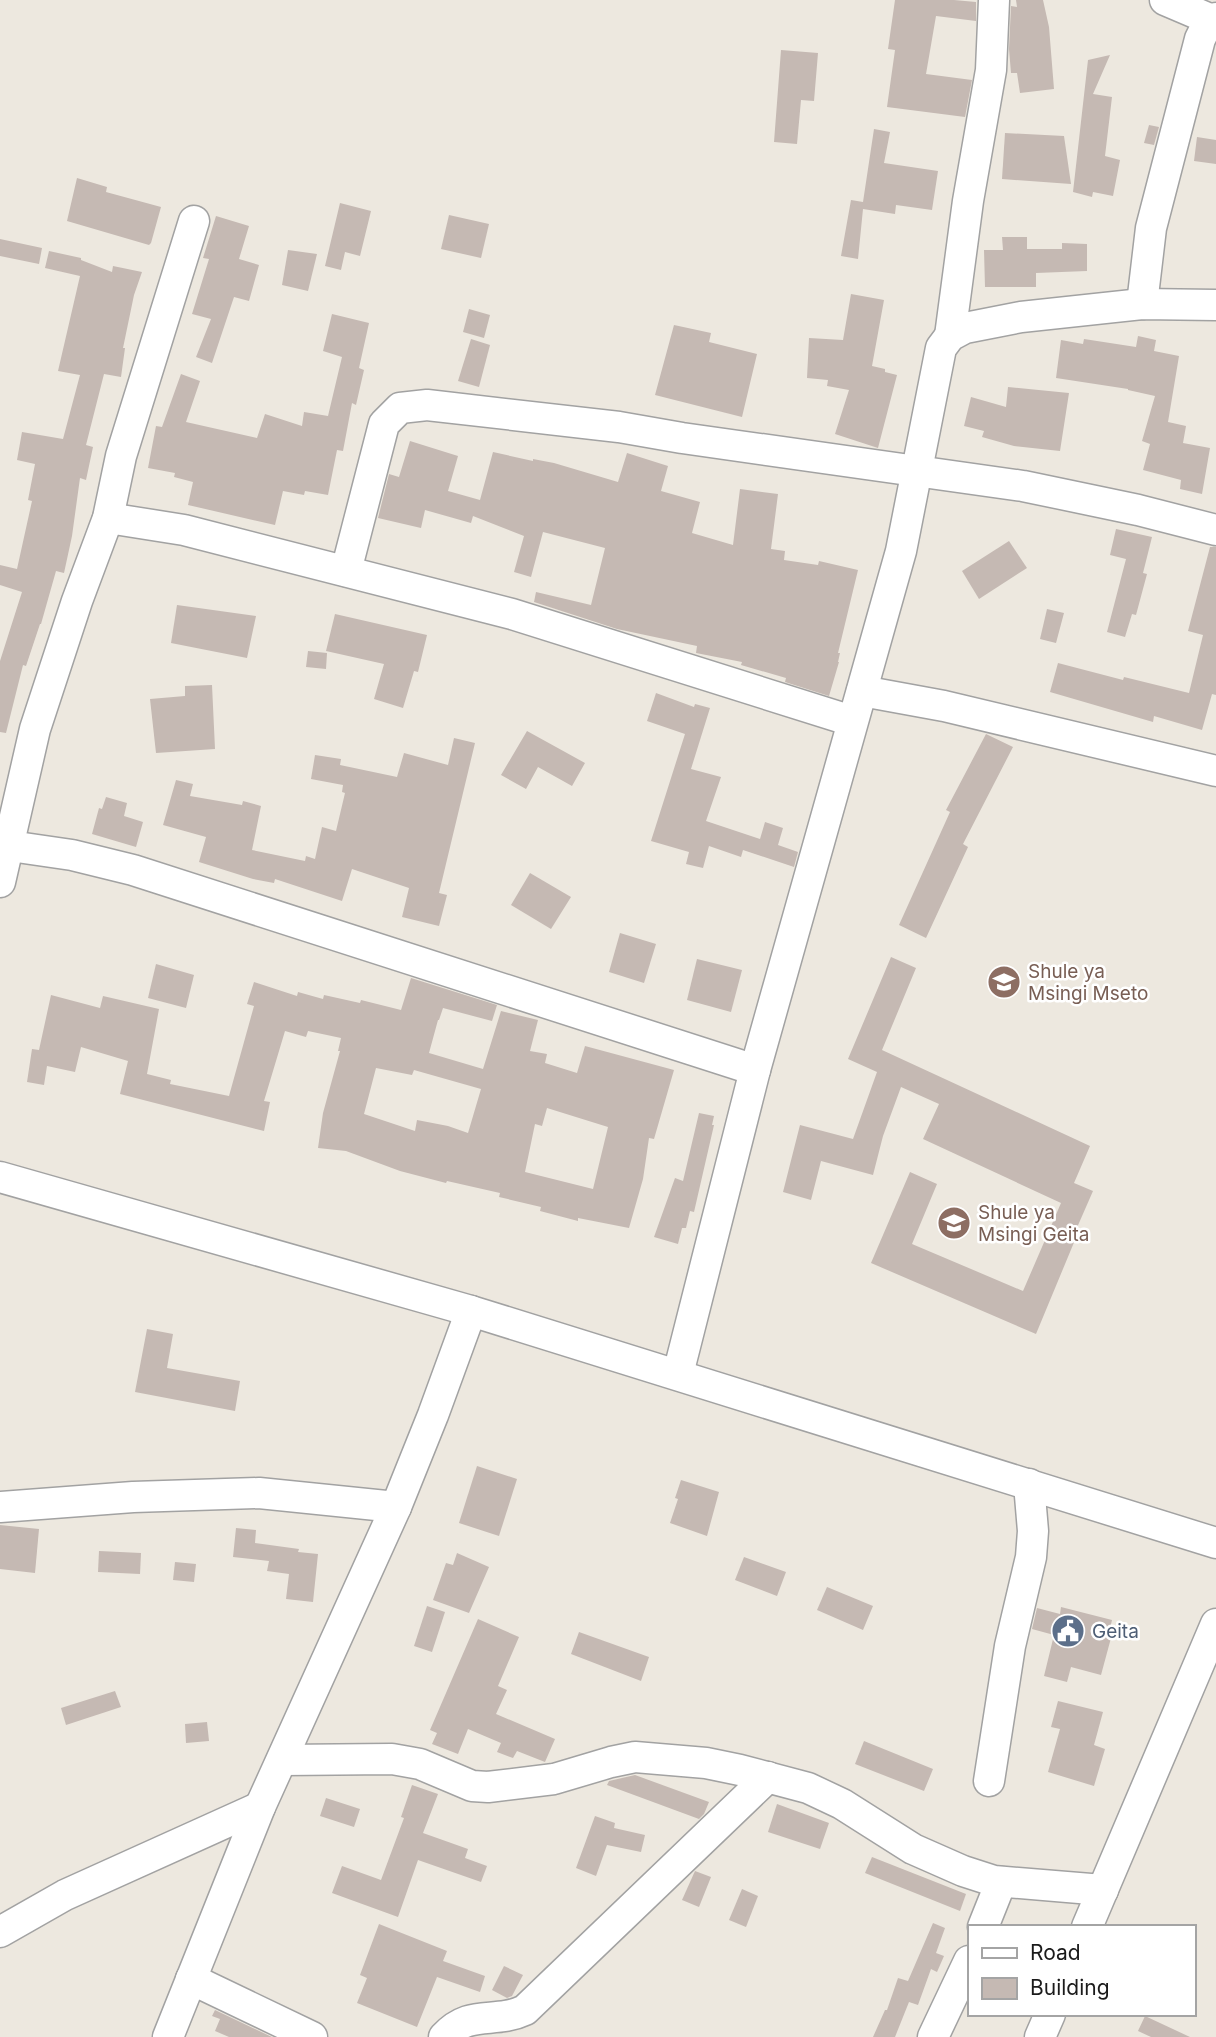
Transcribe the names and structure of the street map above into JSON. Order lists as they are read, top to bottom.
{
  "places": {
    "school or university": ["Shule ya Msingi Mseto", "Shule ya Msingi Geita"],
    "public building": ["Geita"]
  },
  "legend": ["Road", "Building"]
}
